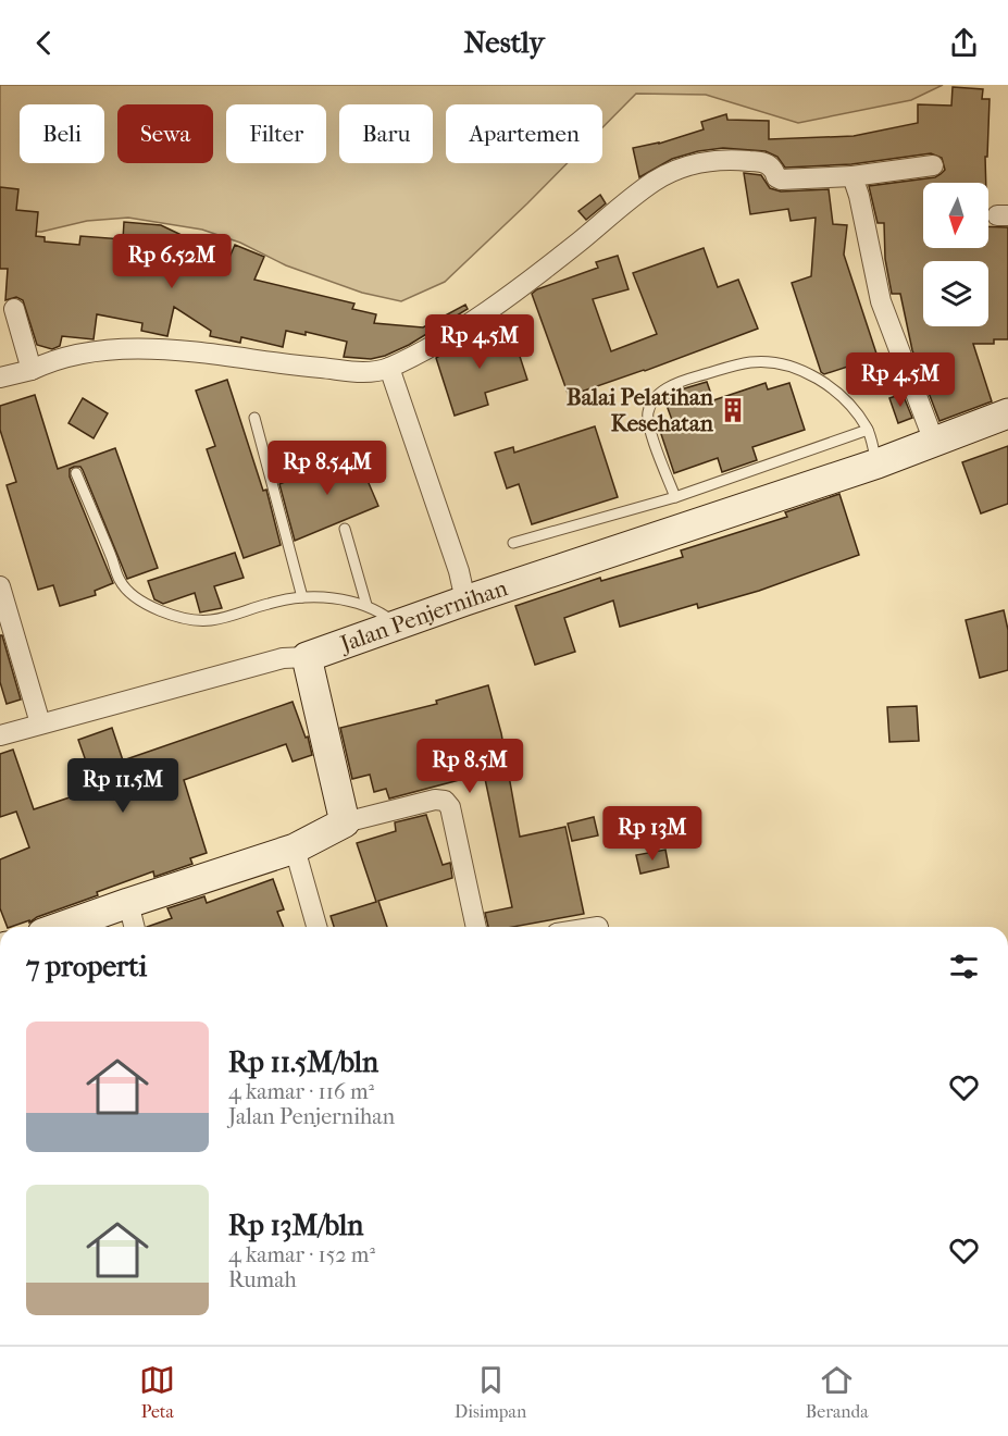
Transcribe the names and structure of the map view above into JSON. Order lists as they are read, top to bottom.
{
  "streets": {
    "street": ["Jalan Penjernihan"]
  },
  "places": {
    "building": ["Balai Pelatihan Kesehatan"]
  },
  "north": "bottom",
  "page": {
    "header": "Nestly",
    "chip": [
      "Beli",
      "Sewa",
      "Filter",
      "Baru",
      "Apartemen"
    ],
    "price": [
      "Rp 6.52M",
      "Rp 4.5M",
      "Rp 4.5M",
      "Rp 8.54M",
      "Rp 8.5M",
      "Rp 11.5M",
      "Rp 13M"
    ],
    "heading": "7 properti",
    "list": [
      {
        "name": "Rp 11.5M/bln",
        "note": "4 kamar · 116 m² · Jalan Penjernihan"
      },
      {
        "name": "Rp 13M/bln",
        "note": "4 kamar · 152 m² · Rumah"
      }
    ],
    "tabs": ["Peta", "Disimpan", "Beranda"]
  }
}
